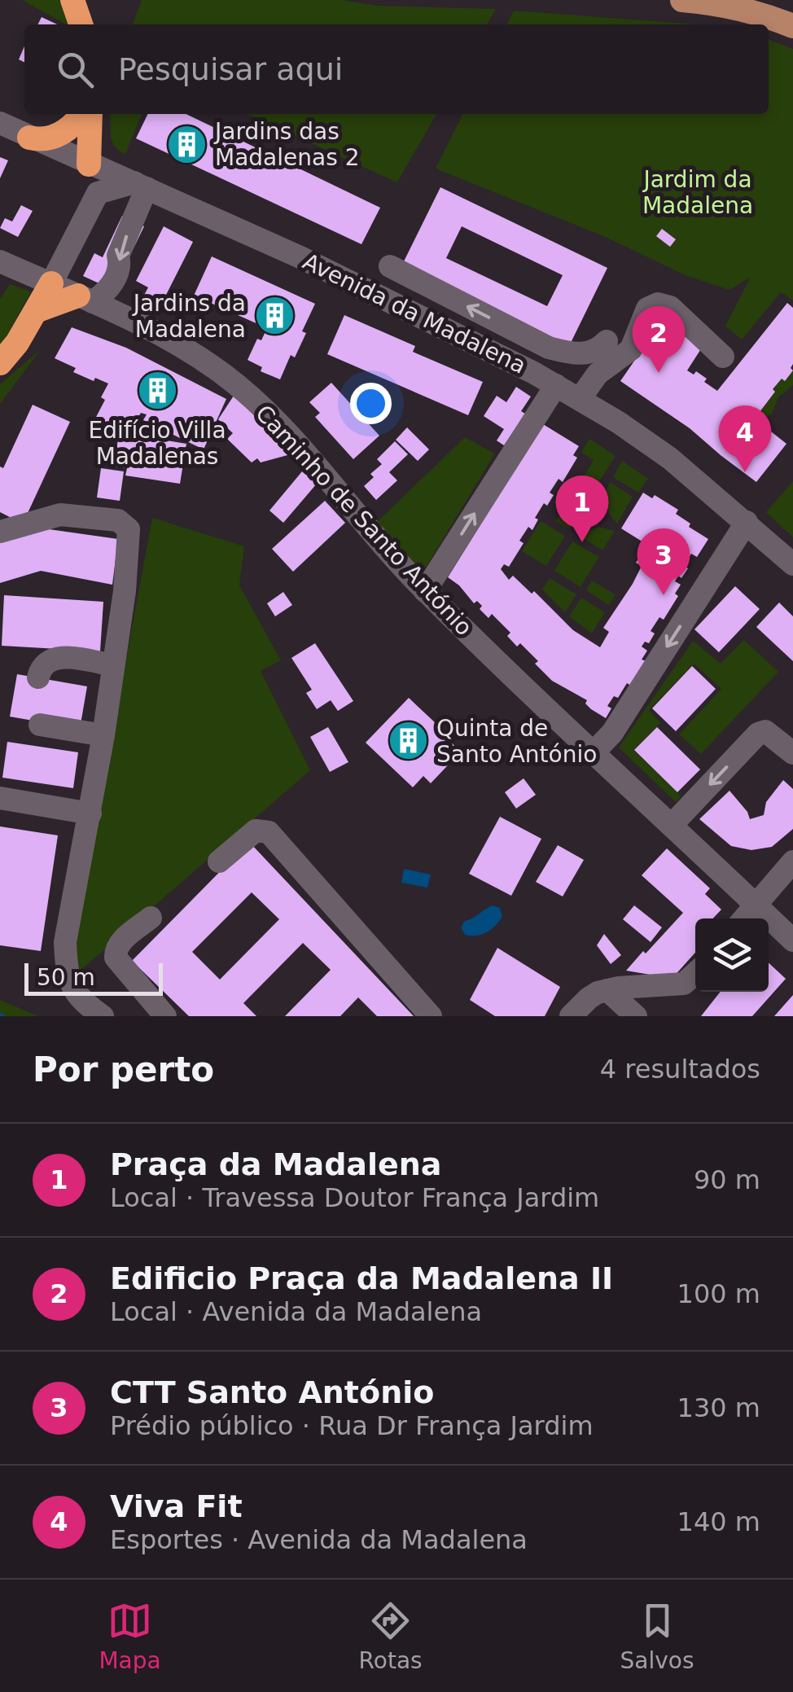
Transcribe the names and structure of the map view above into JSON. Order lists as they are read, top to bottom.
{
  "streets": {
    "street": ["Avenida da Madalena", "Caminho de Santo António"]
  },
  "parks": ["Jardim da Madalena"],
  "places": {
    "building": [
      "Jardins das Madalenas 2",
      "Jardins da Madalena",
      "Edifício Villa Madalenas",
      "Quinta de Santo António"
    ]
  },
  "scale_bar": "50 m",
  "page": {
    "search": "Pesquisar aqui",
    "pins": [
      "2",
      "4",
      "1",
      "3"
    ],
    "scale": "50 m",
    "heading": ["Por perto", "4 resultados"],
    "list": [
      {
        "mark": "1",
        "name": "Praça da Madalena",
        "note": "Local · Travessa Doutor França Jardim",
        "value": "90 m"
      },
      {
        "mark": "2",
        "name": "Edificio Praça da Madalena II",
        "note": "Local · Avenida da Madalena",
        "value": "100 m"
      },
      {
        "mark": "3",
        "name": "CTT Santo António",
        "note": "Prédio público · Rua Dr França Jardim",
        "value": "130 m"
      },
      {
        "mark": "4",
        "name": "Viva Fit",
        "note": "Esportes · Avenida da Madalena",
        "value": "140 m"
      }
    ],
    "nav": ["Mapa", "Rotas", "Salvos"]
  }
}
